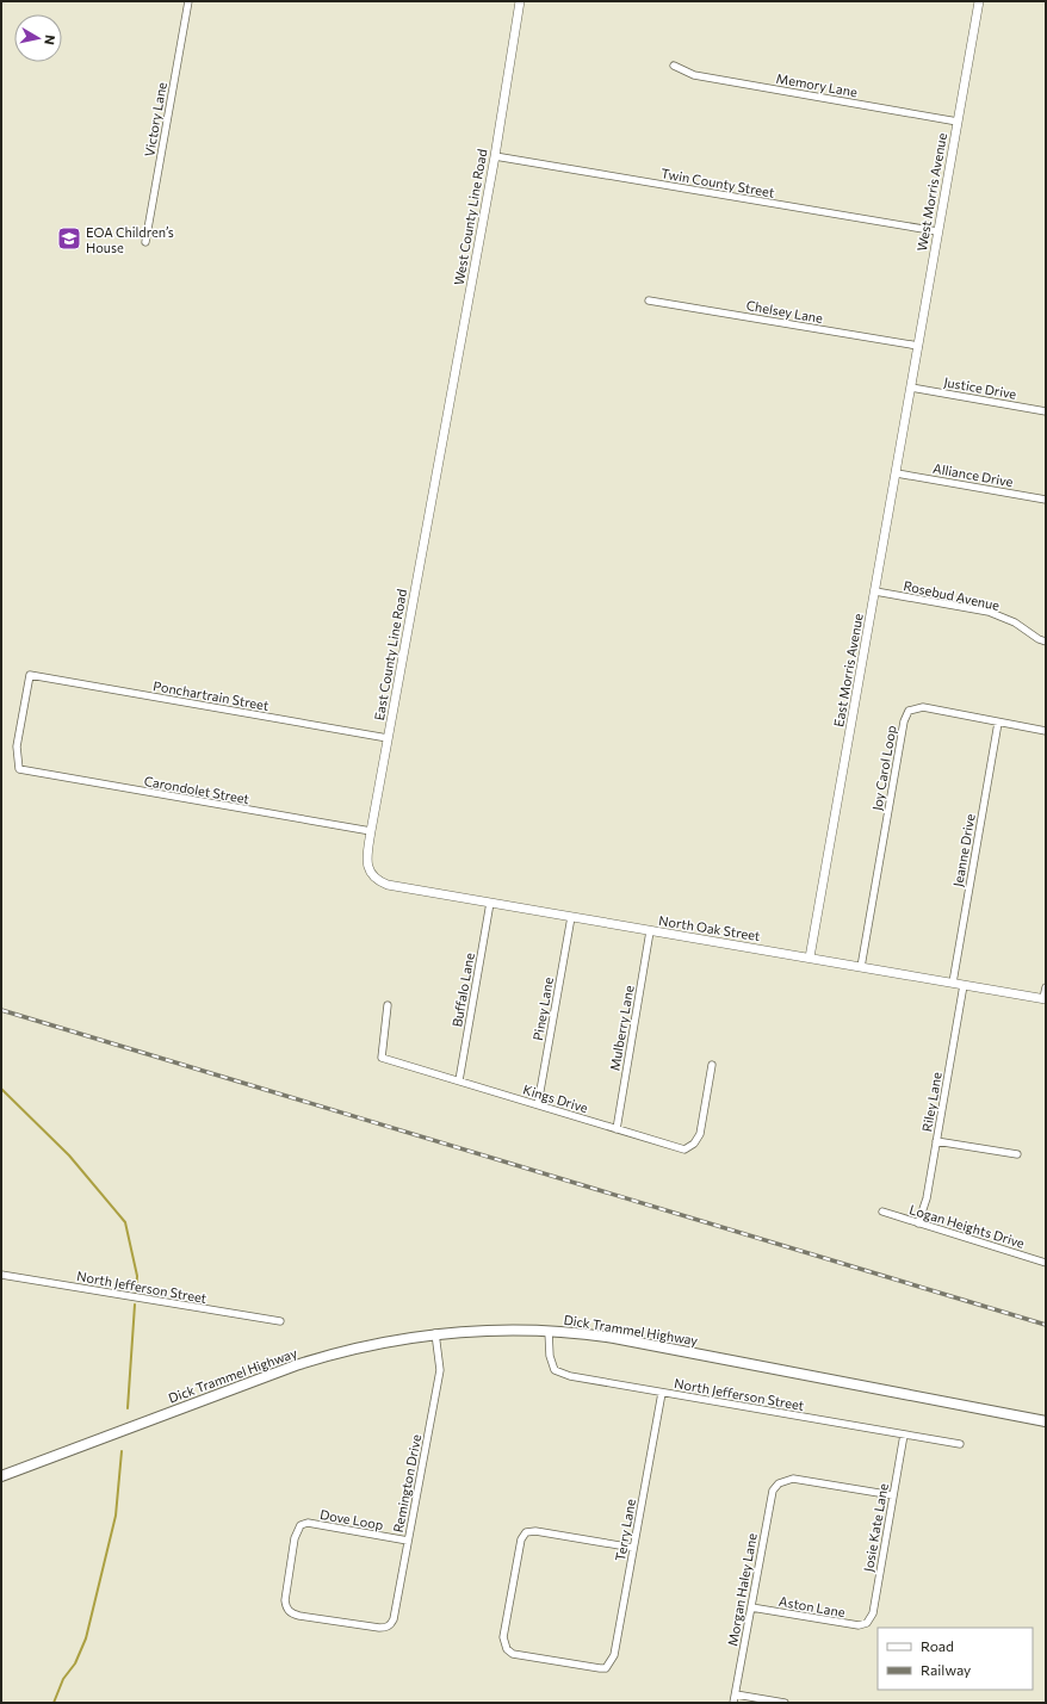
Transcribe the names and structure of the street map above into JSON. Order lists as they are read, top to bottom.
{
  "streets": {
    "main road": ["Dick Trammel Highway"],
    "street": [
      "Memory Lane",
      "Victory Lane",
      "Twin County Street",
      "West Morris Avenue",
      "West County Line Road",
      "Chelsey Lane",
      "Justice Drive",
      "Alliance Drive",
      "Rosebud Avenue",
      "East County Line Road",
      "East Morris Avenue",
      "Ponchartrain Street",
      "Joy Carol Loop",
      "Carondolet Street",
      "Jeanne Drive",
      "North Oak Street",
      "Buffalo Lane",
      "Piney Lane",
      "Mulberry Lane",
      "Kings Drive",
      "Riley Lane",
      "Logan Heights Drive",
      "North Jefferson Street",
      "Remington Drive",
      "Dove Loop",
      "Josie Kate Lane",
      "Terry Lane",
      "Morgan Haley Lane",
      "Aston Lane"
    ]
  },
  "crossings": [
    ["Memory Lane", "West Morris Avenue"],
    ["Twin County Street", "West Morris Avenue"],
    ["Twin County Street", "West County Line Road"],
    ["West Morris Avenue", "Chelsey Lane"],
    ["West Morris Avenue", "Justice Drive"],
    ["West Morris Avenue", "East Morris Avenue"],
    ["West County Line Road", "East County Line Road"],
    ["Justice Drive", "East Morris Avenue"],
    ["Alliance Drive", "East Morris Avenue"],
    ["Rosebud Avenue", "East Morris Avenue"],
    ["East County Line Road", "Ponchartrain Street"],
    ["East County Line Road", "Carondolet Street"],
    ["East County Line Road", "North Oak Street"],
    ["East Morris Avenue", "North Oak Street"],
    ["Ponchartrain Street", "Carondolet Street"],
    ["Joy Carol Loop", "Jeanne Drive"],
    ["Joy Carol Loop", "North Oak Street"],
    ["Jeanne Drive", "North Oak Street"],
    ["North Oak Street", "Buffalo Lane"],
    ["North Oak Street", "Piney Lane"],
    ["North Oak Street", "Mulberry Lane"],
    ["North Oak Street", "Riley Lane"],
    ["Buffalo Lane", "Kings Drive"],
    ["Piney Lane", "Kings Drive"],
    ["Mulberry Lane", "Kings Drive"],
    ["Riley Lane", "Logan Heights Drive"],
    ["North Jefferson Street", "Dick Trammel Highway"],
    ["North Jefferson Street", "Josie Kate Lane"],
    ["North Jefferson Street", "Terry Lane"],
    ["Dick Trammel Highway", "Remington Drive"],
    ["Remington Drive", "Dove Loop"],
    ["Josie Kate Lane", "Morgan Haley Lane"],
    ["Josie Kate Lane", "Aston Lane"],
    ["Morgan Haley Lane", "Aston Lane"]
  ],
  "places": {
    "school or university": ["EOA Children’s House"]
  },
  "legend": ["Road", "Railway"],
  "north": "right"
}
